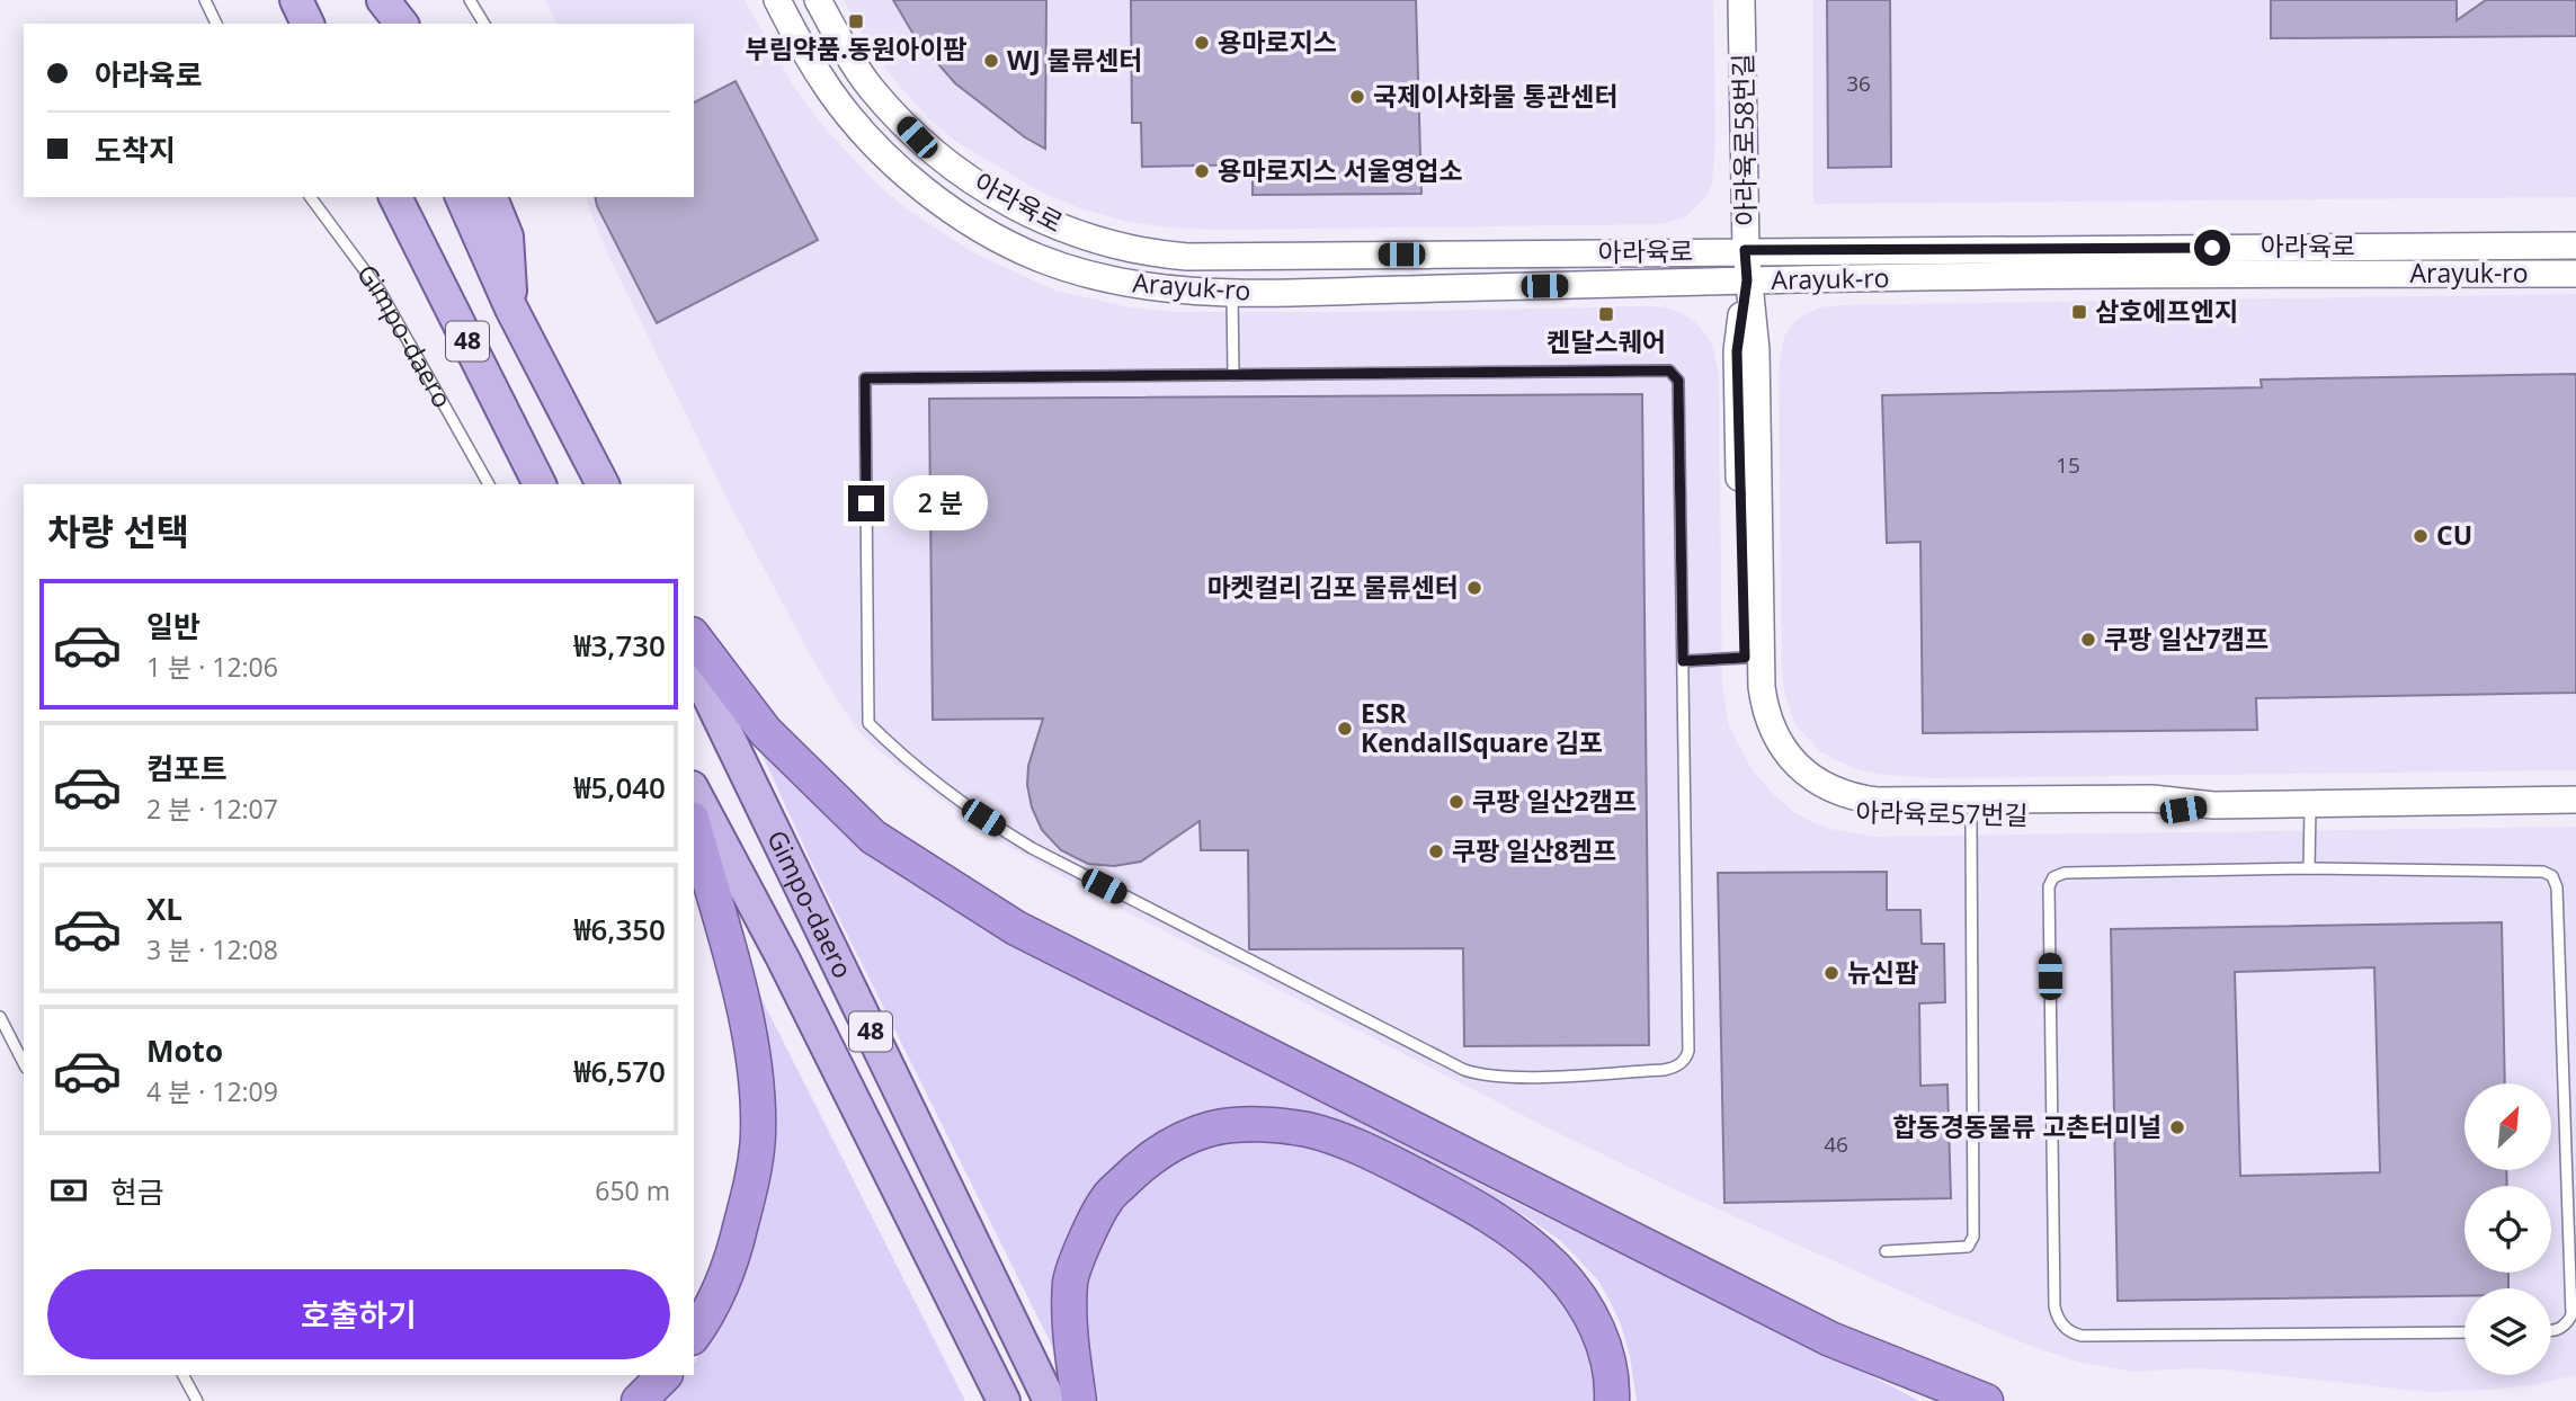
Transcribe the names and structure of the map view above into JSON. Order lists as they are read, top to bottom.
{
  "streets": {
    "main road": ["Gimpo-daero", "48"],
    "street": [
      "아라육로58번길",
      "아라육로",
      "Arayuk-ro",
      "아라육로57번길"
    ]
  },
  "crossings": [
    ["아라육로58번길", "아라육로"],
    ["아라육로58번길", "Arayuk-ro"],
    ["아라육로58번길", "아라육로57번길"],
    ["Arayuk-ro", "아라육로57번길"]
  ],
  "places": {
    "transit": ["부림약품.동원아이팜", "삼호에프엔지", "켄달스퀘어"],
    "other": [
      "용마로지스",
      "WJ 물류센터",
      "국제이사화물 통관센터",
      "용마로지스 서울영업소",
      "CU",
      "마켓컬리 김포 물류센터",
      "쿠팡 일산7캠프",
      "ESR KendallSquare 김포",
      "쿠팡 일산2캠프",
      "쿠팡 일산8켐프",
      "뉴신팜",
      "합동경동물류 고촌터미널"
    ]
  },
  "house_numbers": ["36", "15", "46"],
  "north": "top right",
  "page": {
    "banner": ["아라육로", "도착지"],
    "bubble": "2 분",
    "heading": "차량 선택",
    "list": [
      {
        "name": "일반",
        "note": "1 분 · 12:06",
        "value": "₩3,730"
      },
      {
        "name": "컴포트",
        "note": "2 분 · 12:07",
        "value": "₩5,040"
      },
      {
        "name": "XL",
        "note": "3 분 · 12:08",
        "value": "₩6,350"
      },
      {
        "name": "Moto",
        "note": "4 분 · 12:09",
        "value": "₩6,570"
      }
    ],
    "pay": ["현금", "650 m"],
    "buttons": "호출하기"
  }
}
